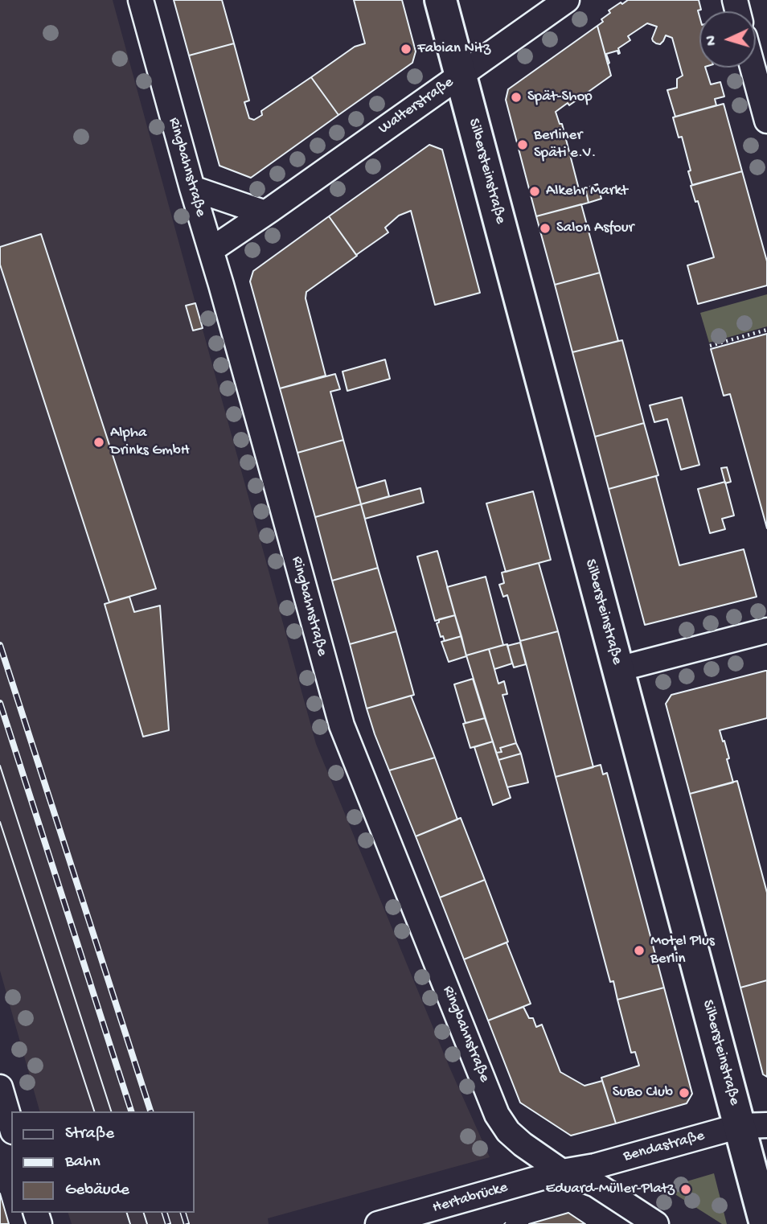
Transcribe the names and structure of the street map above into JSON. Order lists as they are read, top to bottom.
{
  "streets": {
    "street": [
      "Walterstraße",
      "Ringbahnstraße",
      "Silbersteinstraße",
      "Bendastraße",
      "Hertabrücke"
    ]
  },
  "crossings": [
    ["Walterstraße", "Ringbahnstraße"],
    ["Walterstraße", "Silbersteinstraße"],
    ["Ringbahnstraße", "Bendastraße"],
    ["Ringbahnstraße", "Hertabrücke"],
    ["Silbersteinstraße", "Bendastraße"],
    ["Bendastraße", "Hertabrücke"]
  ],
  "places": [
    "Fabian Nitz",
    "Spät-Shop",
    "Berliner Späti e.V.",
    "Alkehr Markt",
    "Salon Asfour",
    "Alpha Drinks GmbH",
    "Motel Plus Berlin",
    "SuBo Club",
    "Eduard-Müller-Platz"
  ],
  "legend": ["Straße", "Bahn", "Gebäude"],
  "north": "left"
}
